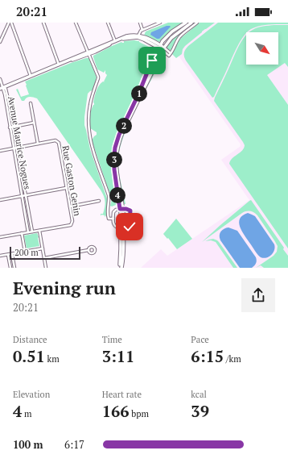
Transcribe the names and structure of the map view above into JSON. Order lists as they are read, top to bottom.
{
  "streets": {
    "street": ["Avenue Maurice Nogues", "Rue Gaston Genin"]
  },
  "scale_bar": "200 m",
  "north": "bottom right",
  "page": {
    "status": "20:21",
    "pins": [
      "1",
      "2",
      "3",
      "4"
    ],
    "scale": "200 m",
    "heading": ["Evening run", "20:21"],
    "stats": [
      ["Distance", "0.51 km"],
      ["Time", "3:11"],
      ["Pace", "6:15 /km"],
      ["Elevation", "4 m"],
      ["Heart rate", "166 bpm"],
      ["kcal", "39"]
    ],
    "list": [
      {
        "name": "100 m",
        "note": "6:17"
      }
    ]
  }
}
